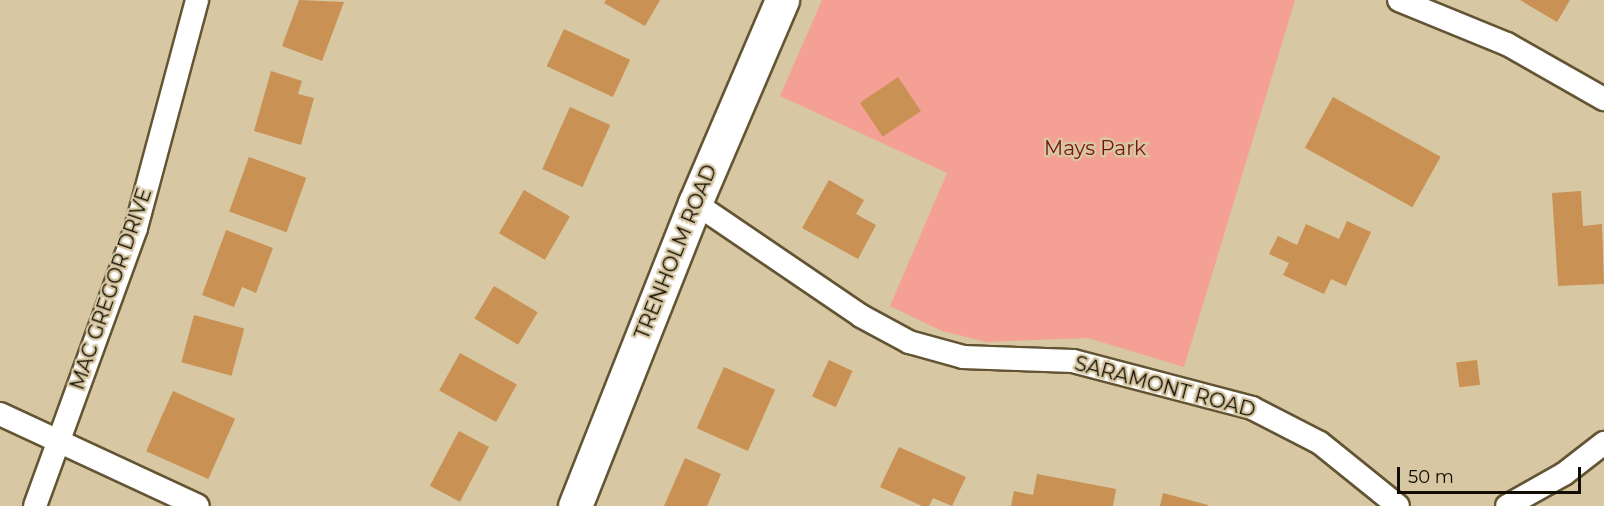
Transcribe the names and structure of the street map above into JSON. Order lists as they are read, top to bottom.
{
  "streets": {
    "main road": ["TRENHOLM ROAD"],
    "street": ["MAC GREGOR DRIVE", "SARAMONT ROAD"]
  },
  "crossings": [
    ["TRENHOLM ROAD", "SARAMONT ROAD"]
  ],
  "parks": ["Mays Park"],
  "scale_bar": "50 m"
}
